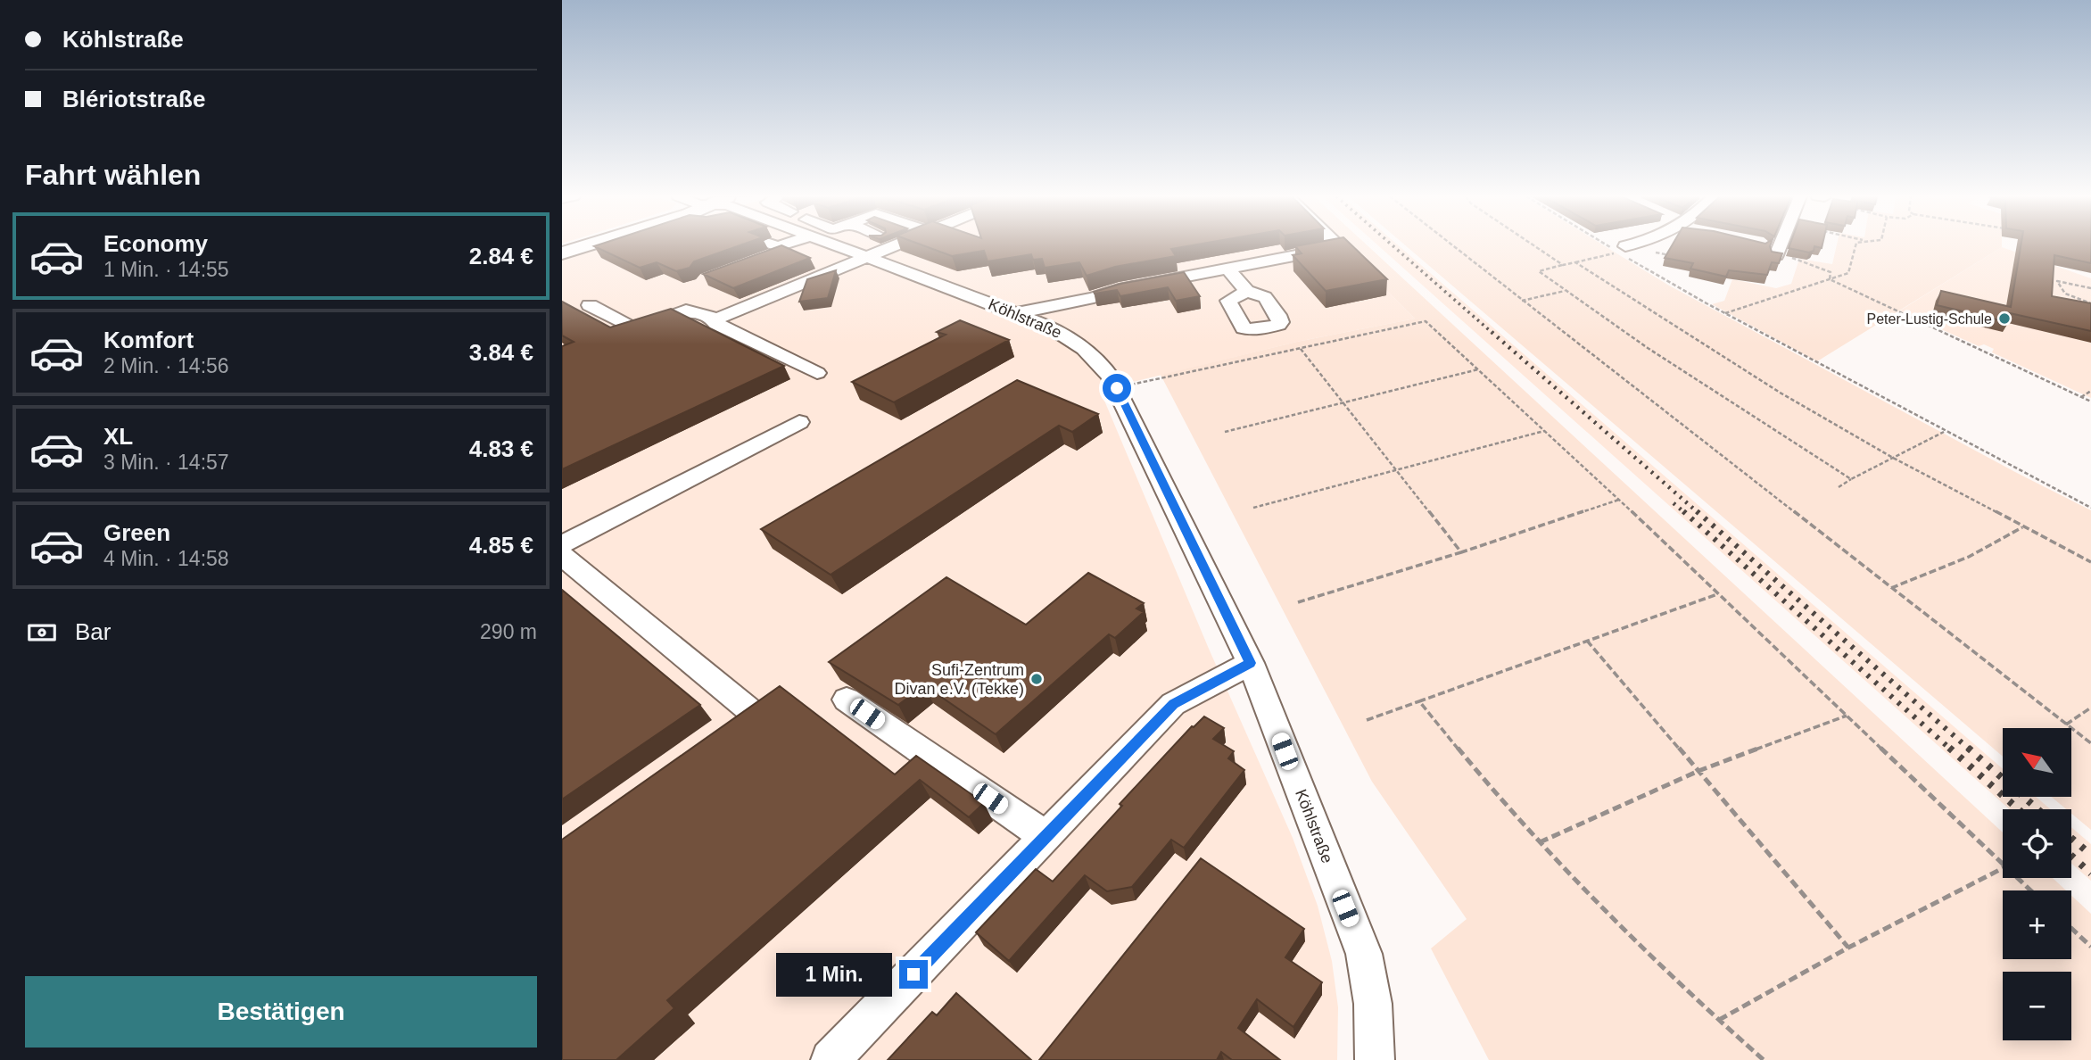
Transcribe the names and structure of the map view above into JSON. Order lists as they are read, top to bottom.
{
  "streets": {
    "street": ["Köhlstraße"]
  },
  "places": ["Peter-Lustig-Schule", "Sufi-Zentrum Divan e.V. (Tekke)"],
  "north": "top left",
  "page": {
    "banner": ["Köhlstraße", "Blériotstraße"],
    "heading": "Fahrt wählen",
    "list": [
      {
        "name": "Economy",
        "note": "1 Min. · 14:55",
        "value": "2.84 €"
      },
      {
        "name": "Komfort",
        "note": "2 Min. · 14:56",
        "value": "3.84 €"
      },
      {
        "name": "XL",
        "note": "3 Min. · 14:57",
        "value": "4.83 €"
      },
      {
        "name": "Green",
        "note": "4 Min. · 14:58",
        "value": "4.85 €"
      }
    ],
    "pay": ["Bar", "290 m"],
    "map_buttons": ["+", "−"],
    "bubble": "1 Min.",
    "buttons": "Bestätigen"
  }
}
